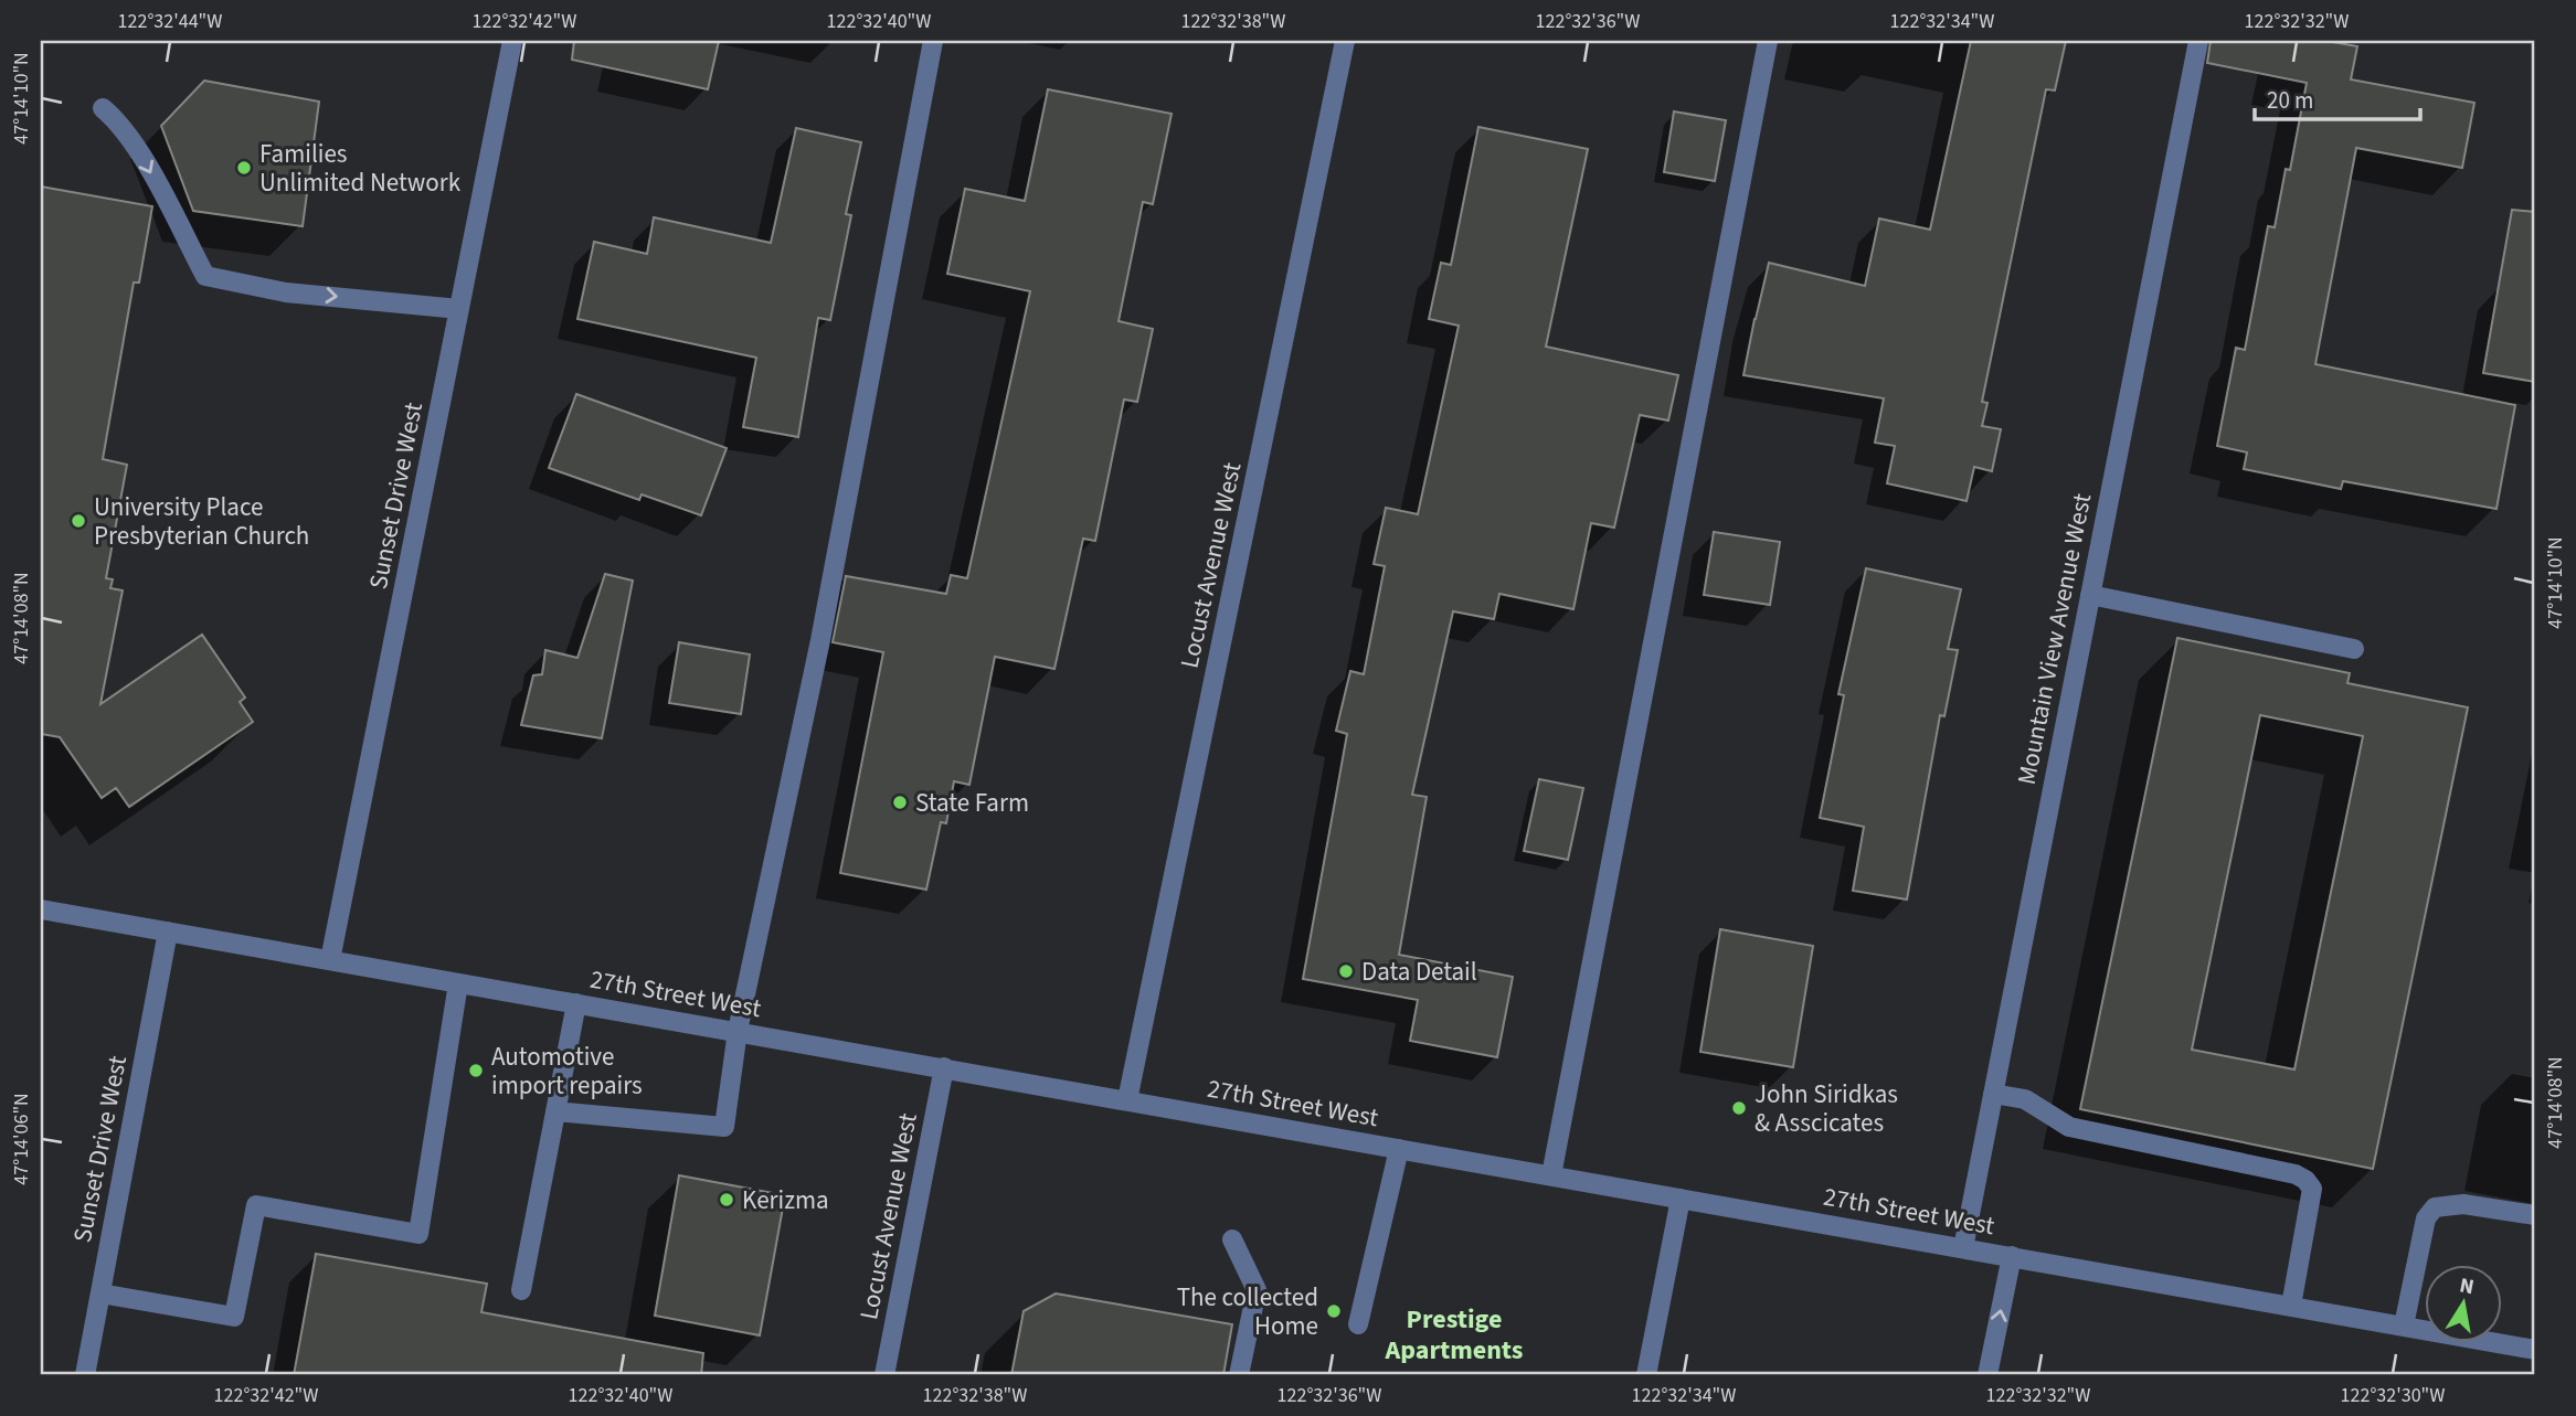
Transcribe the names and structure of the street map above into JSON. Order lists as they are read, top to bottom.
{
  "streets": {
    "street": [
      "Sunset Drive West",
      "Locust Avenue West",
      "Mountain View Avenue West",
      "27th Street West"
    ]
  },
  "crossings": [
    ["Sunset Drive West", "27th Street West"],
    ["Locust Avenue West", "27th Street West"],
    ["Mountain View Avenue West", "27th Street West"]
  ],
  "districts": ["Prestige Apartments"],
  "places": [
    "Families Unlimited Network",
    "University Place Presbyterian Church",
    "State Farm",
    "Data Detail",
    "Automotive import repairs",
    "John Siridkas & Asscicates",
    "Kerizma",
    "The collected Home"
  ],
  "scale_bar": "20 m",
  "north": "top",
  "coordinates": [
    "122°32'44\"W",
    "122°32'42\"W",
    "122°32'40\"W",
    "122°32'38\"W",
    "122°32'36\"W",
    "122°32'34\"W",
    "122°32'32\"W",
    "47°14'10\"N",
    "47°14'08\"N",
    "47°14'06\"N",
    "122°32'30\"W"
  ]
}
